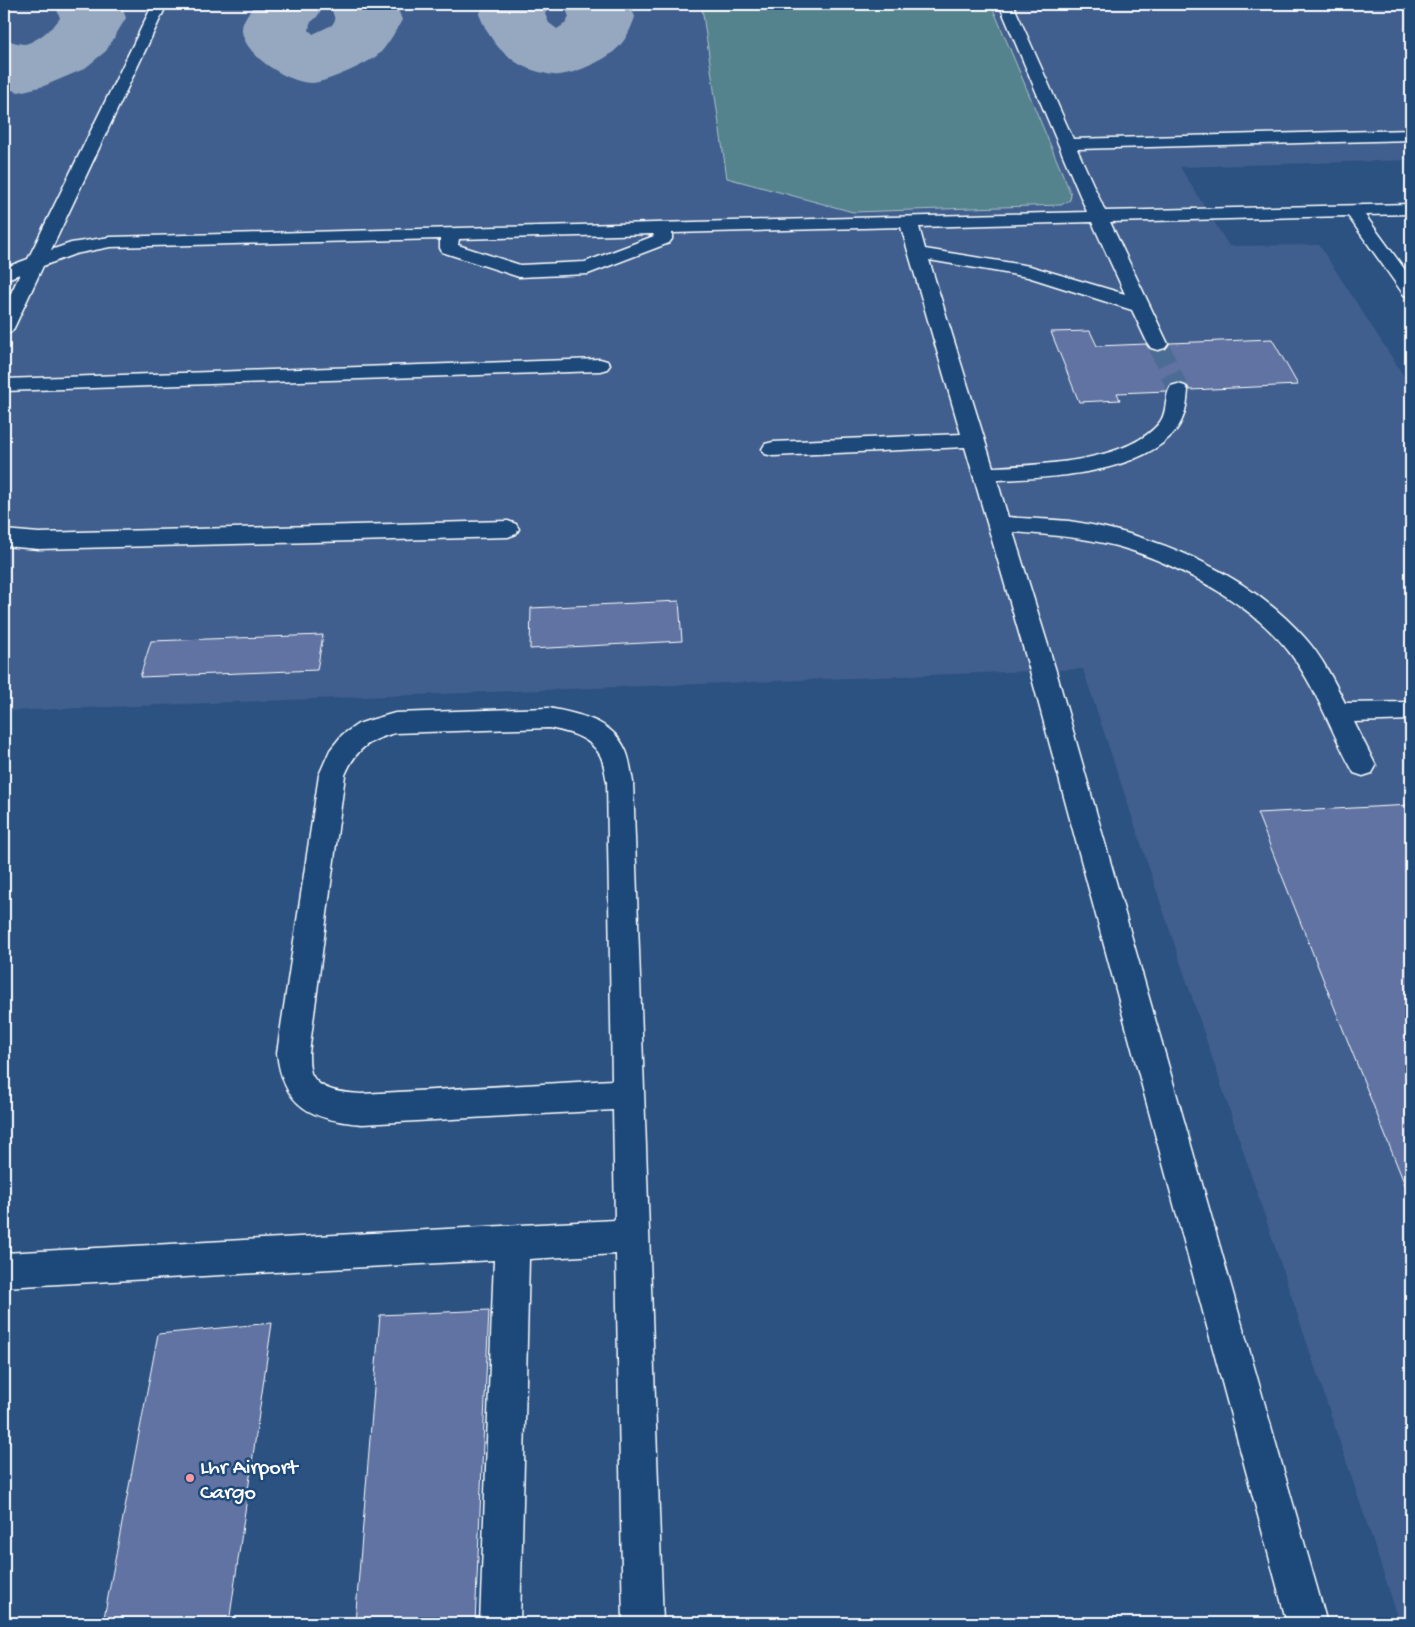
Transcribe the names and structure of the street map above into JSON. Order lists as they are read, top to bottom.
{
  "places": ["Lhr Airport Cargo"]
}
